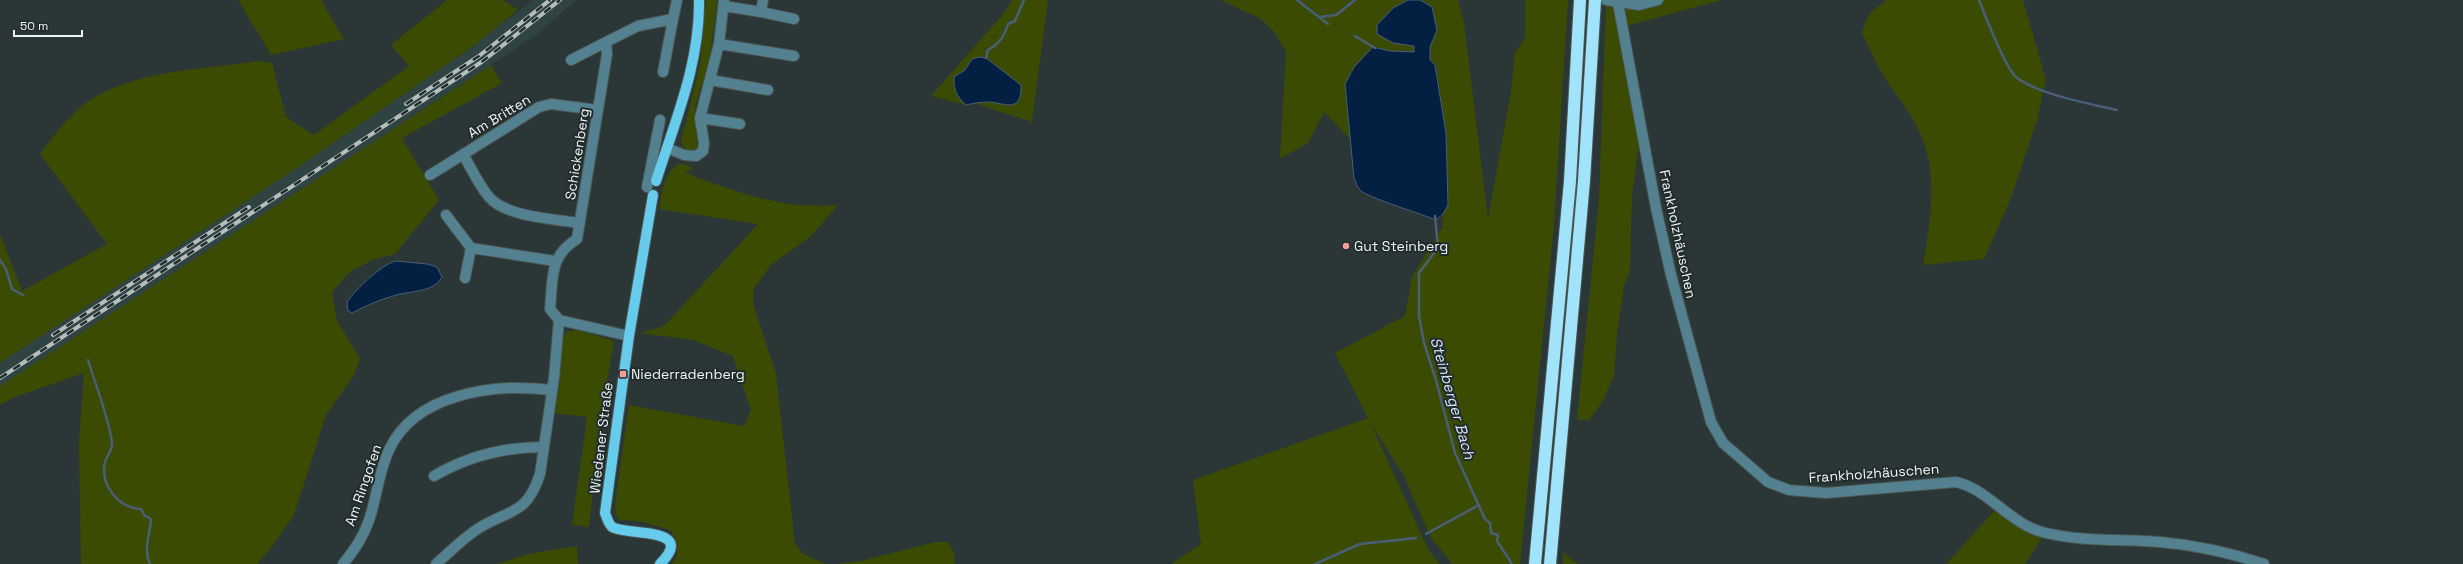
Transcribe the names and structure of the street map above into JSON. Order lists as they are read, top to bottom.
{
  "streets": {
    "main road": ["Wiedener Straße"],
    "street": [
      "Am Britten",
      "Schickenberg",
      "Frankholzhäuschen",
      "Am Ringofen"
    ]
  },
  "crossings": [
    ["Am Britten", "Schickenberg"]
  ],
  "water": ["Steinberger Bach"],
  "places": {
    "other": ["Gut Steinberg"],
    "transit": ["Niederradenberg"]
  },
  "scale_bar": "50 m"
}
